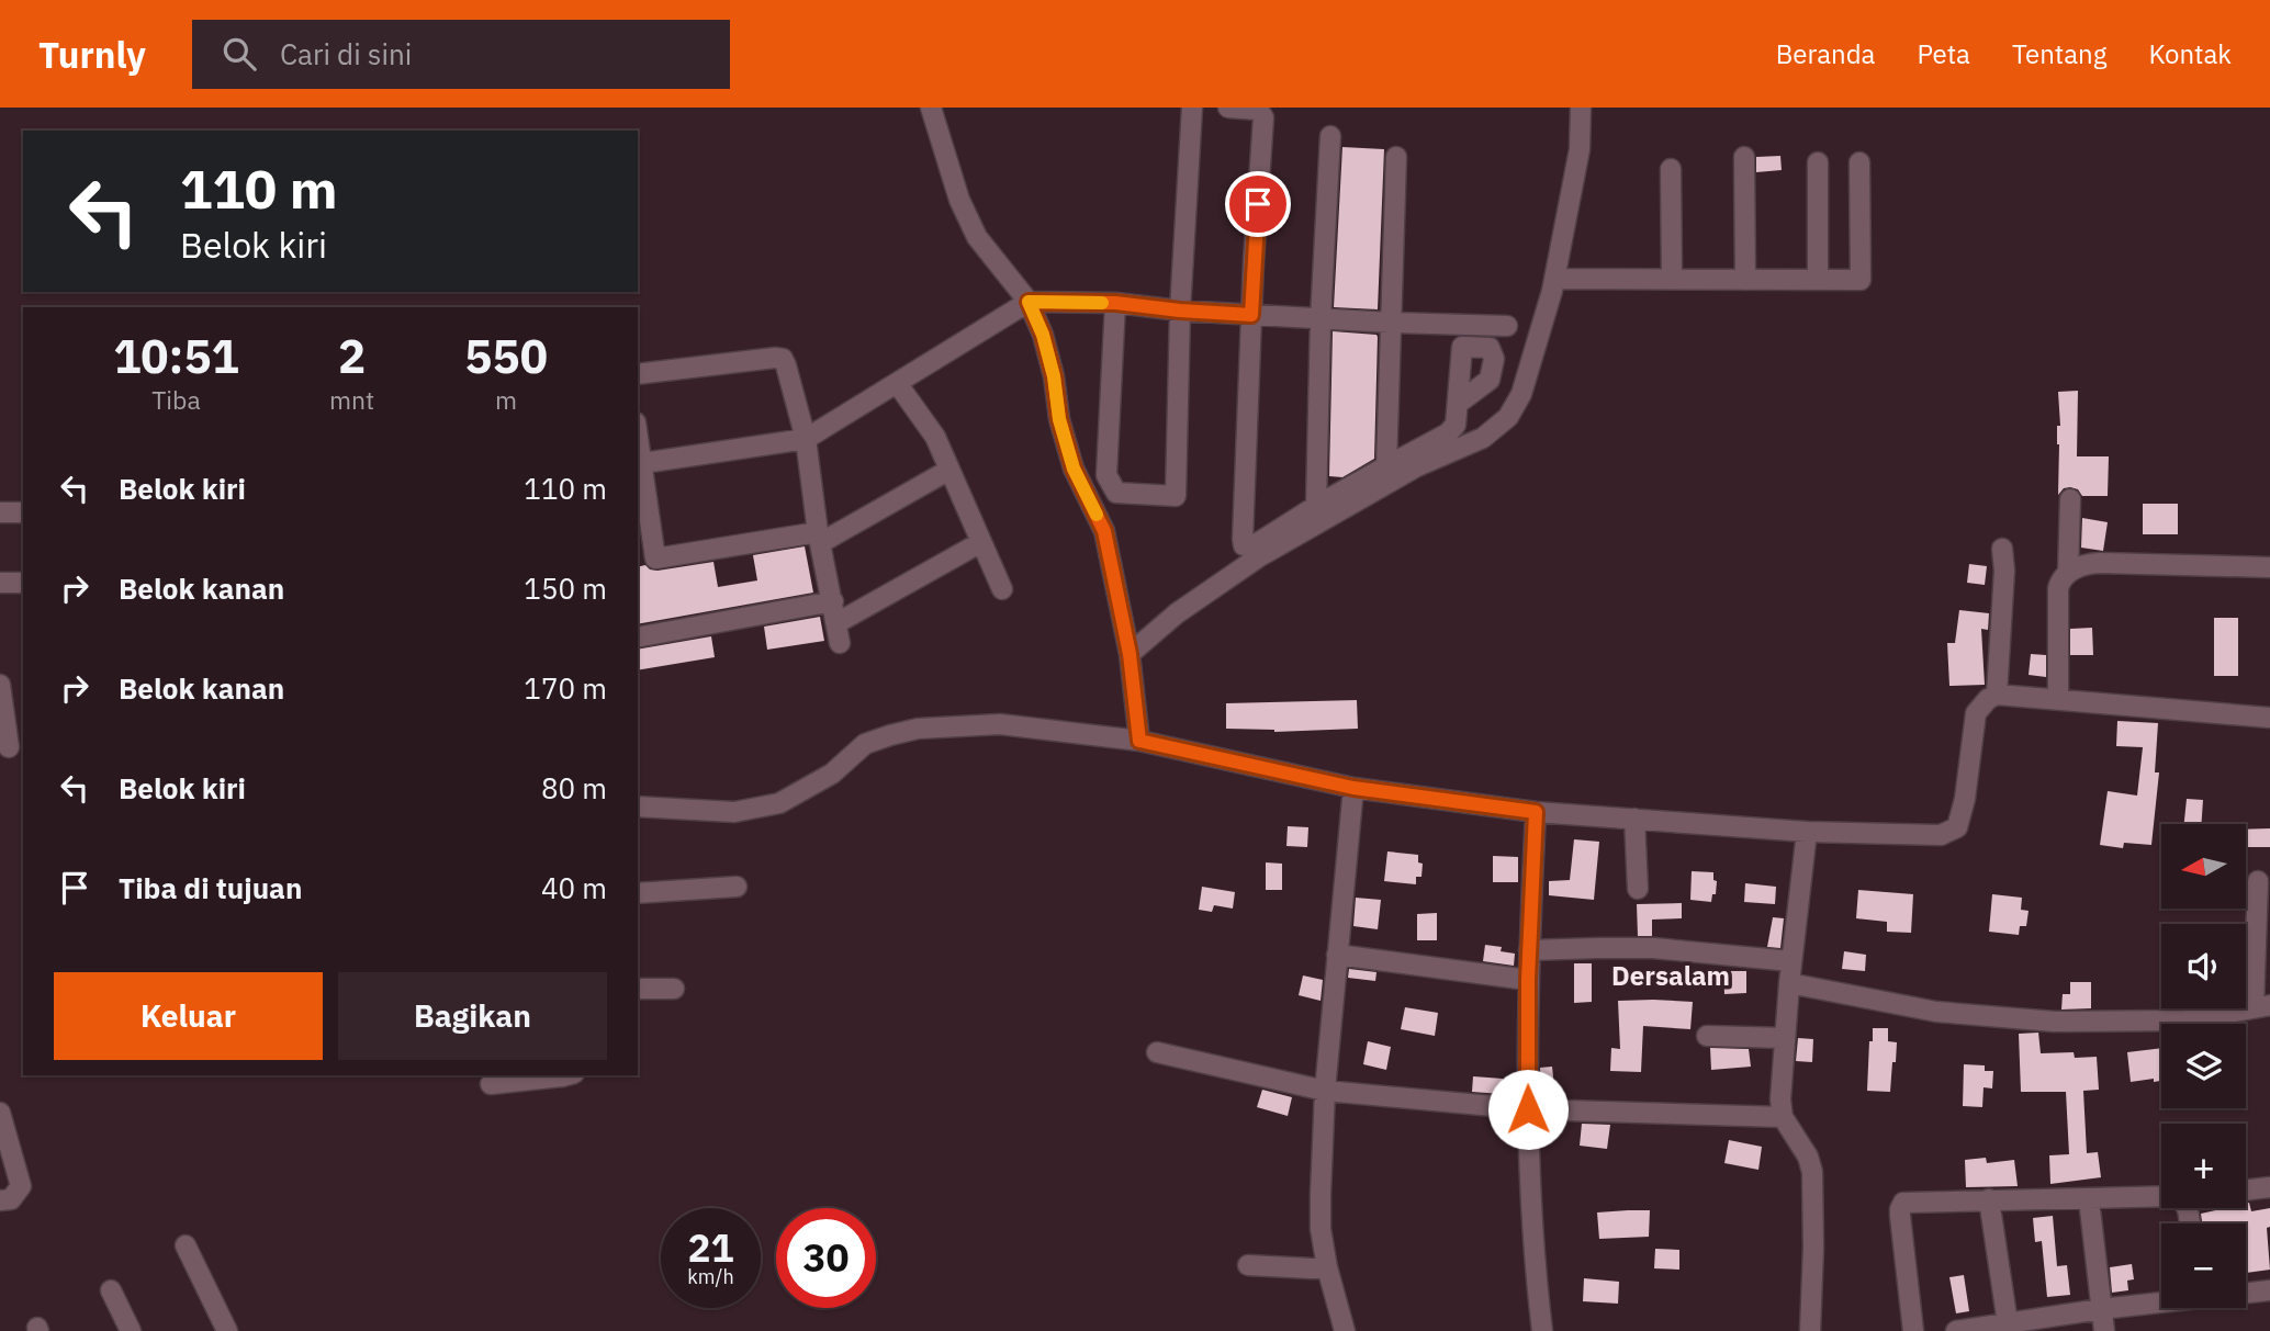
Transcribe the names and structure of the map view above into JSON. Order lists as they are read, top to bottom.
{
  "districts": ["Dersalam"],
  "north": "left",
  "page": {
    "header": "Turnly",
    "search": "Cari di sini",
    "nav": [
      "Beranda",
      "Peta",
      "Tentang",
      "Kontak"
    ],
    "turn": ["110 m", "Belok kiri"],
    "eta": [
      "10:51",
      "Tiba",
      "2",
      "mnt",
      "550",
      "m"
    ],
    "list": [
      {
        "name": "Belok kiri",
        "value": "110 m"
      },
      {
        "name": "Belok kanan",
        "value": "150 m"
      },
      {
        "name": "Belok kanan",
        "value": "170 m"
      },
      {
        "name": "Belok kiri",
        "value": "80 m"
      },
      {
        "name": "Tiba di tujuan",
        "value": "40 m"
      }
    ],
    "map_buttons": ["+", "−"],
    "buttons": ["Keluar", "Bagikan"],
    "speed": "21 km/h",
    "limit": "30"
  }
}
